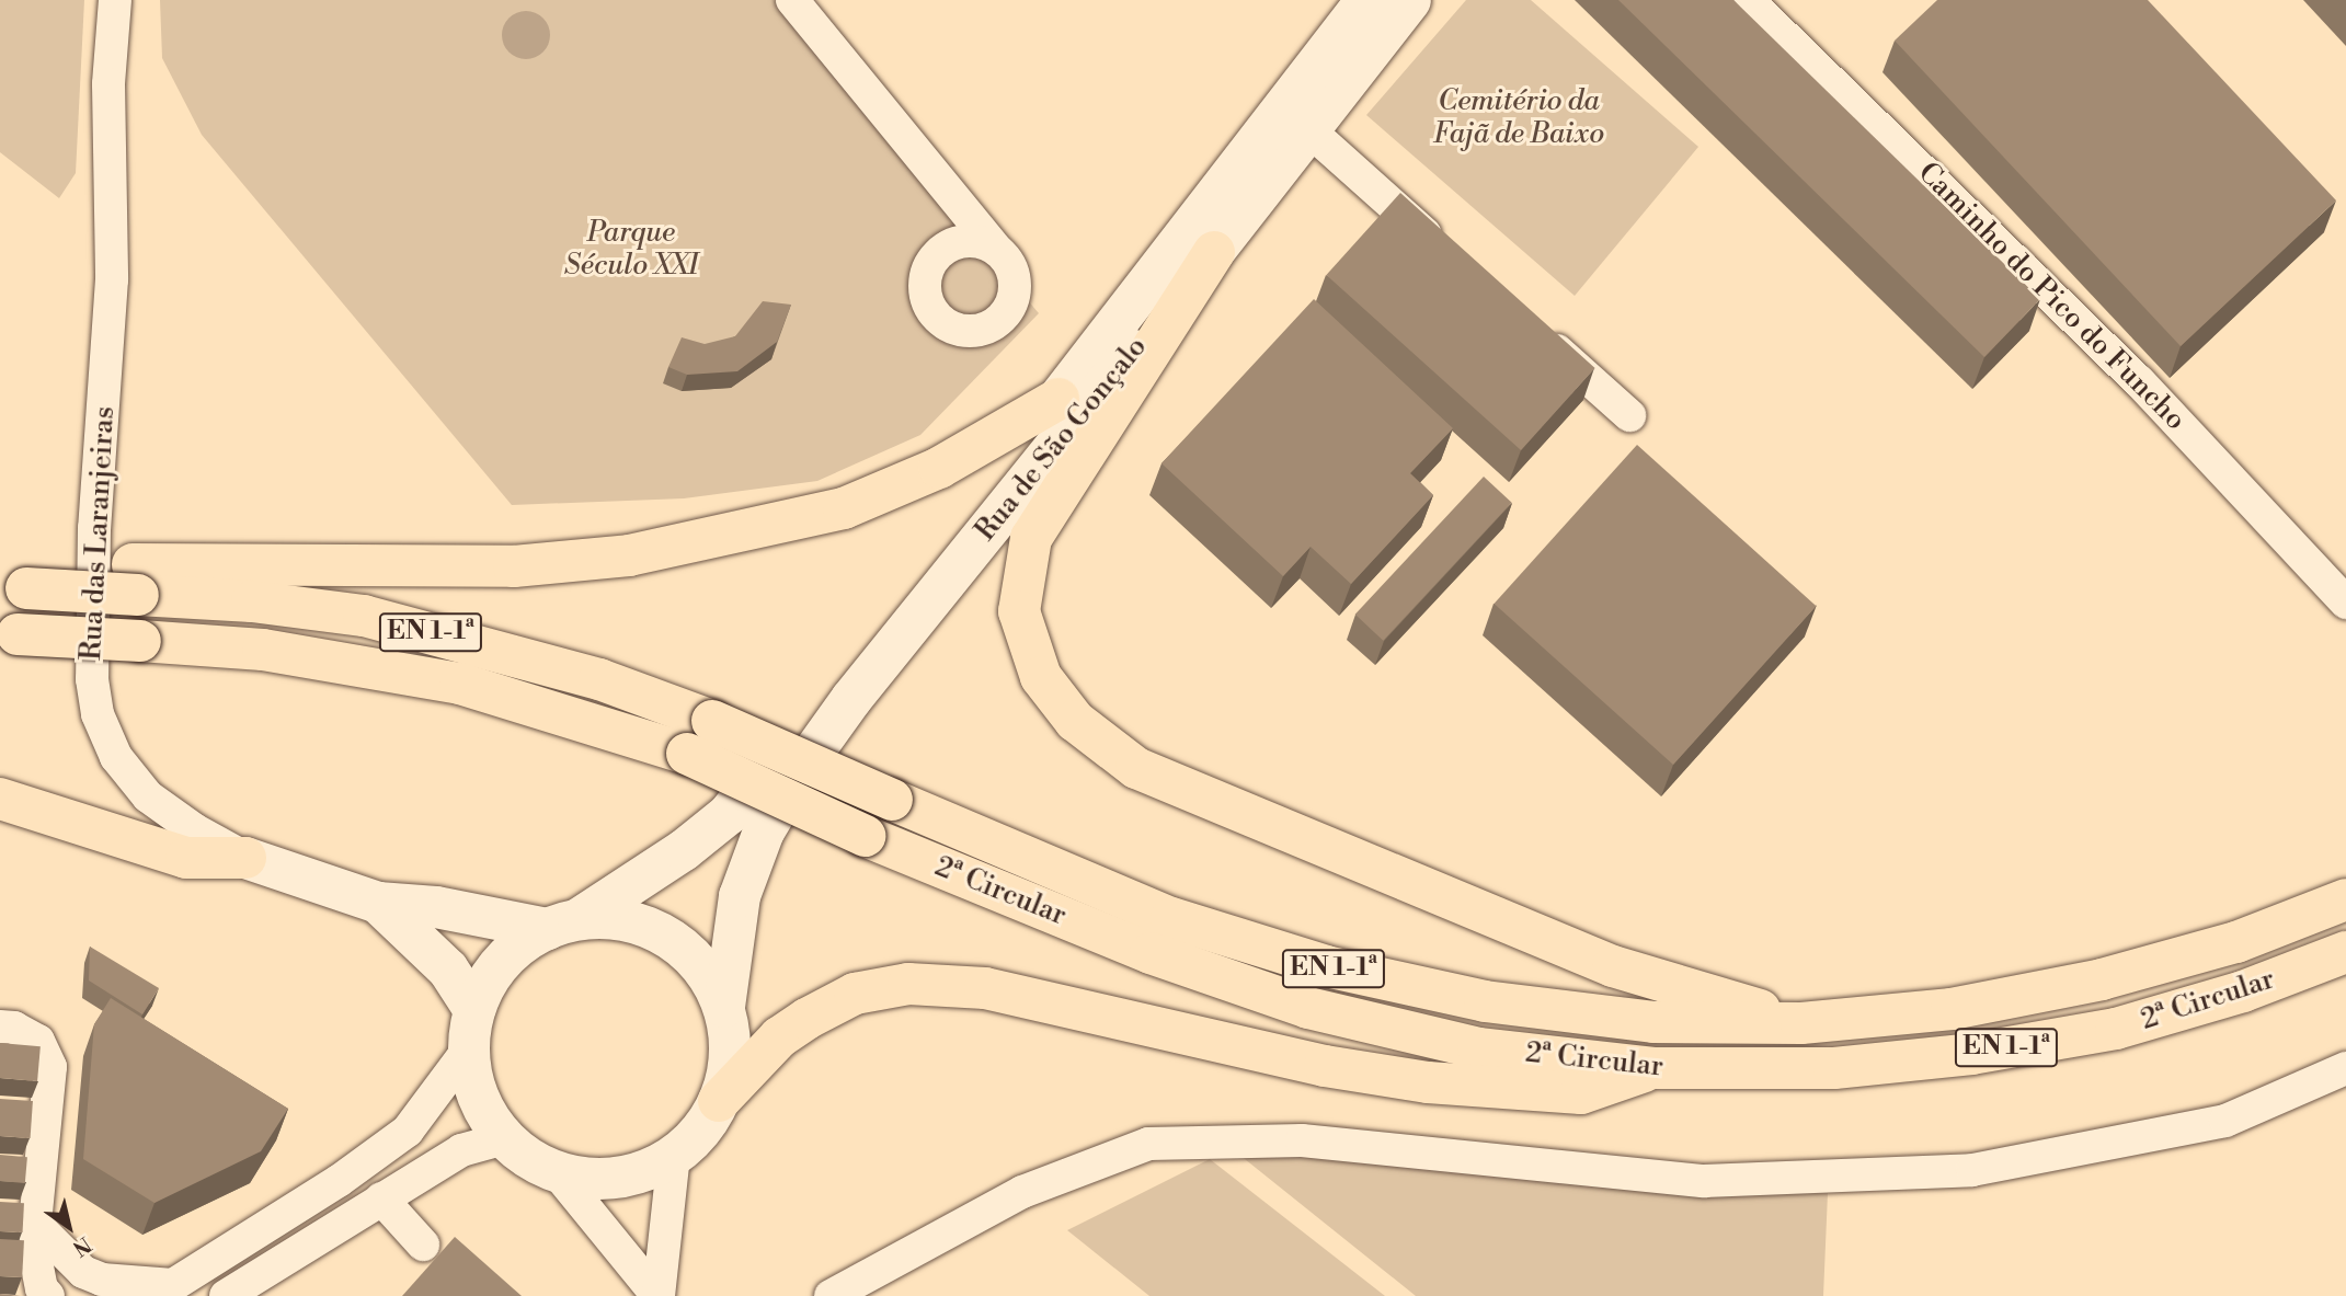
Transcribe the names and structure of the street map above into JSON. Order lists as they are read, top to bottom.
{
  "streets": {
    "highway": ["EN 1-1ª", "2ª Circular"],
    "main road": ["Rua de São Gonçalo", "Rua das Laranjeiras"],
    "street": ["Caminho do Pico do Funcho"]
  },
  "crossings": [
    ["Rua de São Gonçalo", "Rua das Laranjeiras"],
    ["EN 1-1ª", "2ª Circular"]
  ],
  "parks": ["Cemitério da Fajã de Baixo", "Parque Século XXI"],
  "north": "bottom right"
}
